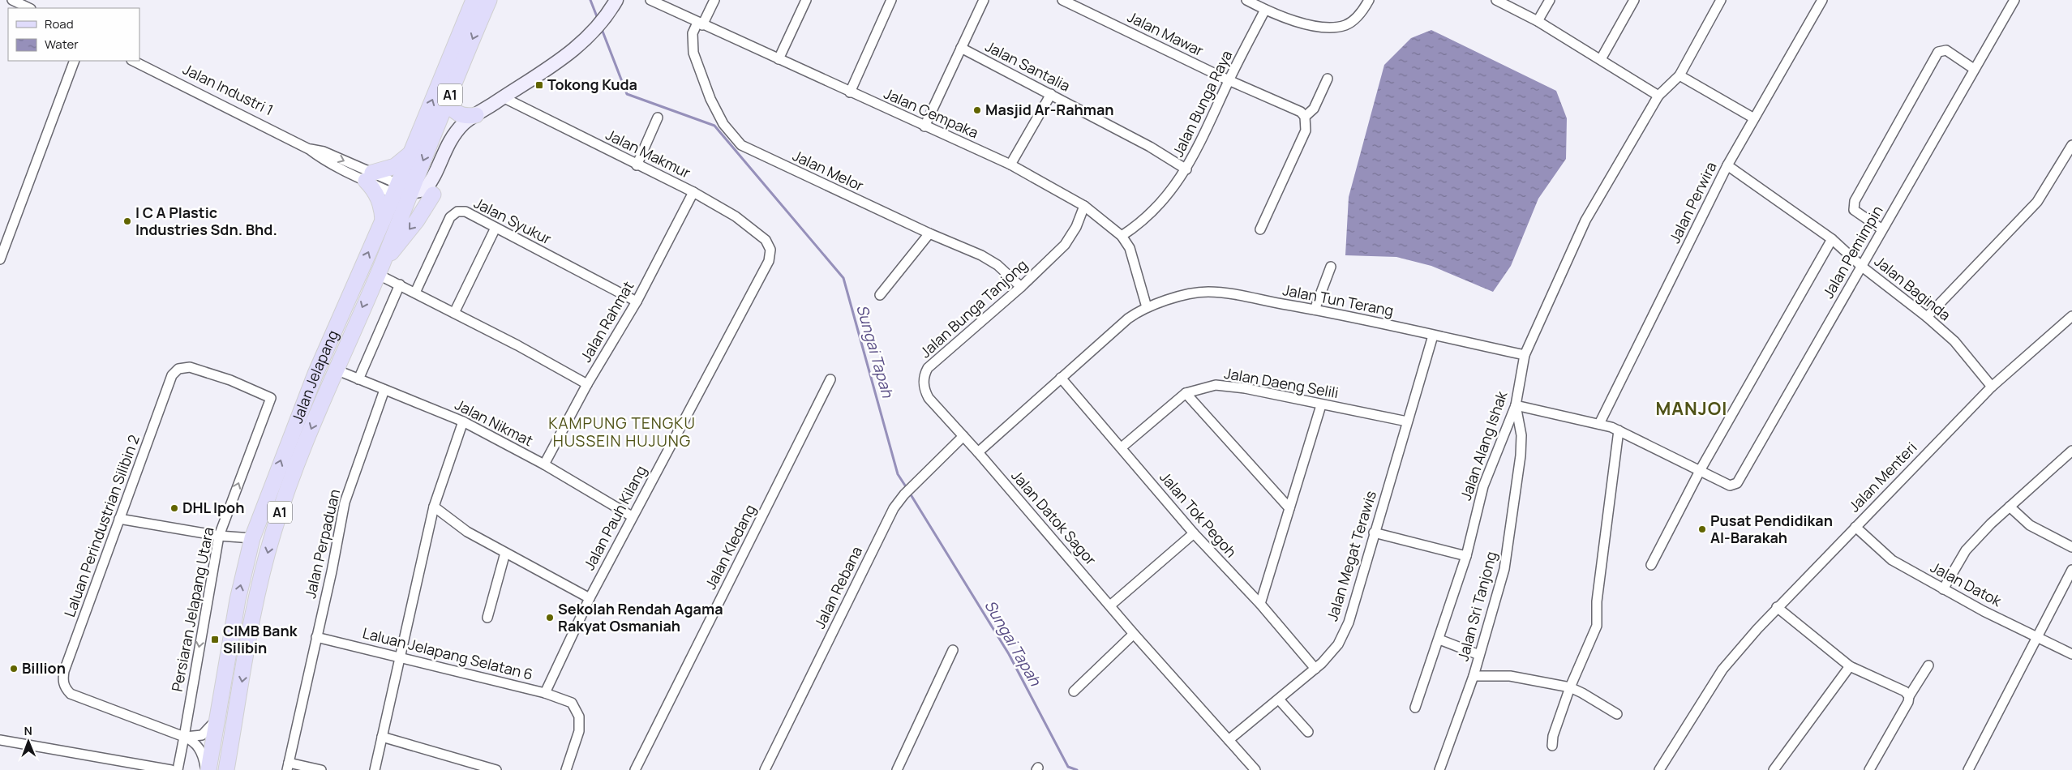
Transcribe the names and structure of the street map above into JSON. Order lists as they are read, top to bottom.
{
  "streets": {
    "main road": ["A1", "Jalan Jelapang"],
    "street": [
      "Jalan Mawar",
      "Jalan Santalia",
      "Jalan Industri 1",
      "Jalan Bunga Raya",
      "Jalan Cempaka",
      "Jalan Makmur",
      "Jalan Melor",
      "Jalan Perwira",
      "Jalan Syukur",
      "Jalan Pemimpin",
      "Jalan Baginda",
      "Jalan Tun Terang",
      "Jalan Bunga Tanjong",
      "Jalan Rahmat",
      "Jalan Daeng Selili",
      "Jalan Nikmat",
      "Jalan Alang Ishak",
      "Jalan Menteri",
      "Jalan Tok Pegoh",
      "Jalan Pauh Kilang",
      "Jalan Datok Sagor",
      "Laluan Perindustrian Silibin 2",
      "Jalan Perpaduan",
      "Jalan Kledang",
      "Jalan Megat Terawis",
      "Jalan Datok",
      "Jalan Rebana",
      "Jalan Sri Tanjong",
      "Persiaran Jelapang Utara",
      "Laluan Jelapang Selatan 6"
    ]
  },
  "crossings": [
    ["Jalan Mawar", "Jalan Bunga Raya"],
    ["Jalan Santalia", "Jalan Bunga Raya"],
    ["Jalan Industri 1", "Jalan Jelapang"],
    ["Jalan Bunga Raya", "Jalan Cempaka"],
    ["Jalan Cempaka", "Jalan Melor"],
    ["Jalan Cempaka", "Jalan Tun Terang"],
    ["Jalan Cempaka", "Jalan Bunga Tanjong"],
    ["Jalan Makmur", "Jalan Rahmat"],
    ["Jalan Makmur", "Jalan Pauh Kilang"],
    ["Jalan Melor", "Jalan Bunga Tanjong"],
    ["Jalan Perwira", "Jalan Baginda"],
    ["Jalan Syukur", "Jalan Rahmat"],
    ["Jalan Pemimpin", "Jalan Baginda"],
    ["Jalan Baginda", "Jalan Menteri"],
    ["Jalan Tun Terang", "Jalan Alang Ishak"],
    ["Jalan Tun Terang", "Jalan Megat Terawis"],
    ["Jalan Bunga Tanjong", "Jalan Datok Sagor"],
    ["Jalan Bunga Tanjong", "Jalan Rebana"],
    ["Jalan Rahmat", "Jalan Nikmat"],
    ["Jalan Jelapang", "Jalan Nikmat"],
    ["Jalan Daeng Selili", "Jalan Tok Pegoh"],
    ["Jalan Daeng Selili", "Jalan Megat Terawis"],
    ["Jalan Nikmat", "Jalan Pauh Kilang"],
    ["Jalan Nikmat", "Jalan Perpaduan"],
    ["Jalan Alang Ishak", "Jalan Sri Tanjong"],
    ["Jalan Menteri", "Jalan Datok"],
    ["Jalan Tok Pegoh", "Jalan Megat Terawis"],
    ["Jalan Pauh Kilang", "Laluan Jelapang Selatan 6"],
    ["Jalan Datok Sagor", "Jalan Megat Terawis"],
    ["Laluan Perindustrian Silibin 2", "Persiaran Jelapang Utara"],
    ["Jalan Perpaduan", "Laluan Jelapang Selatan 6"]
  ],
  "districts": ["MANJOI", "KAMPUNG TENGKU HUSSEIN HUJUNG"],
  "water": ["Sungai Tapah"],
  "places": {
    "transit": ["Tokong Kuda", "CIMB Bank Silibin"],
    "other": [
      "Masjid Ar-Rahman",
      "I C A Plastic Industries Sdn. Bhd.",
      "DHL Ipoh",
      "Pusat Pendidikan Al-Barakah",
      "Sekolah Rendah Agama Rakyat Osmaniah",
      "Billion"
    ]
  },
  "legend": ["Road", "Water"],
  "north": "top"
}
